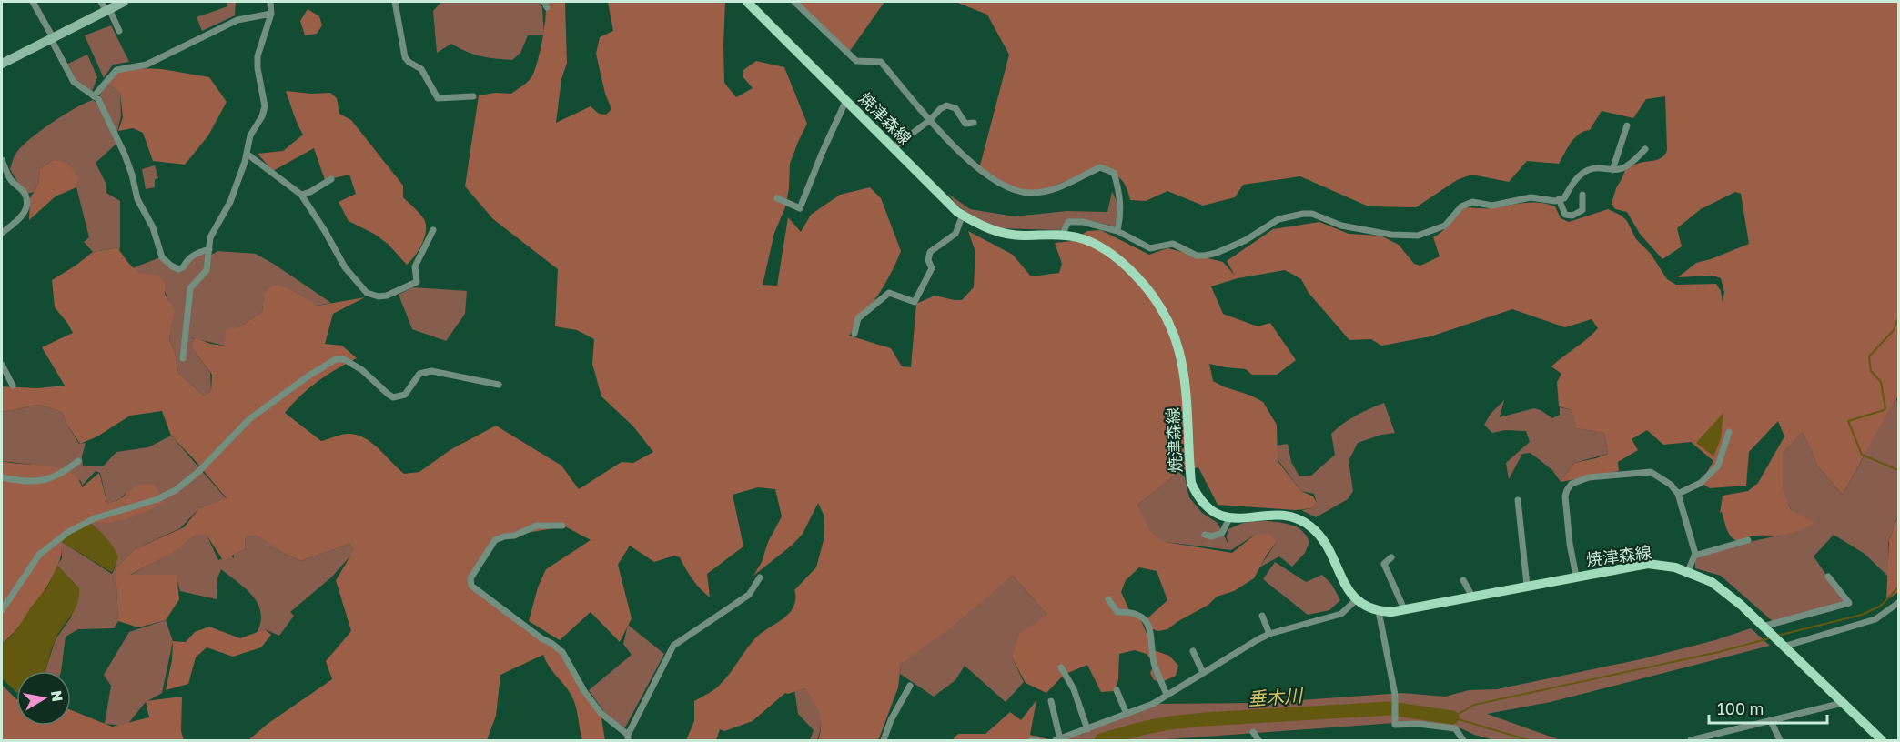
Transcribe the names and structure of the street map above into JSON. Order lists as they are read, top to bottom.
{
  "streets": {
    "main road": ["焼津森線"]
  },
  "water": ["垂木川"],
  "scale_bar": "100 m",
  "north": "right"
}
